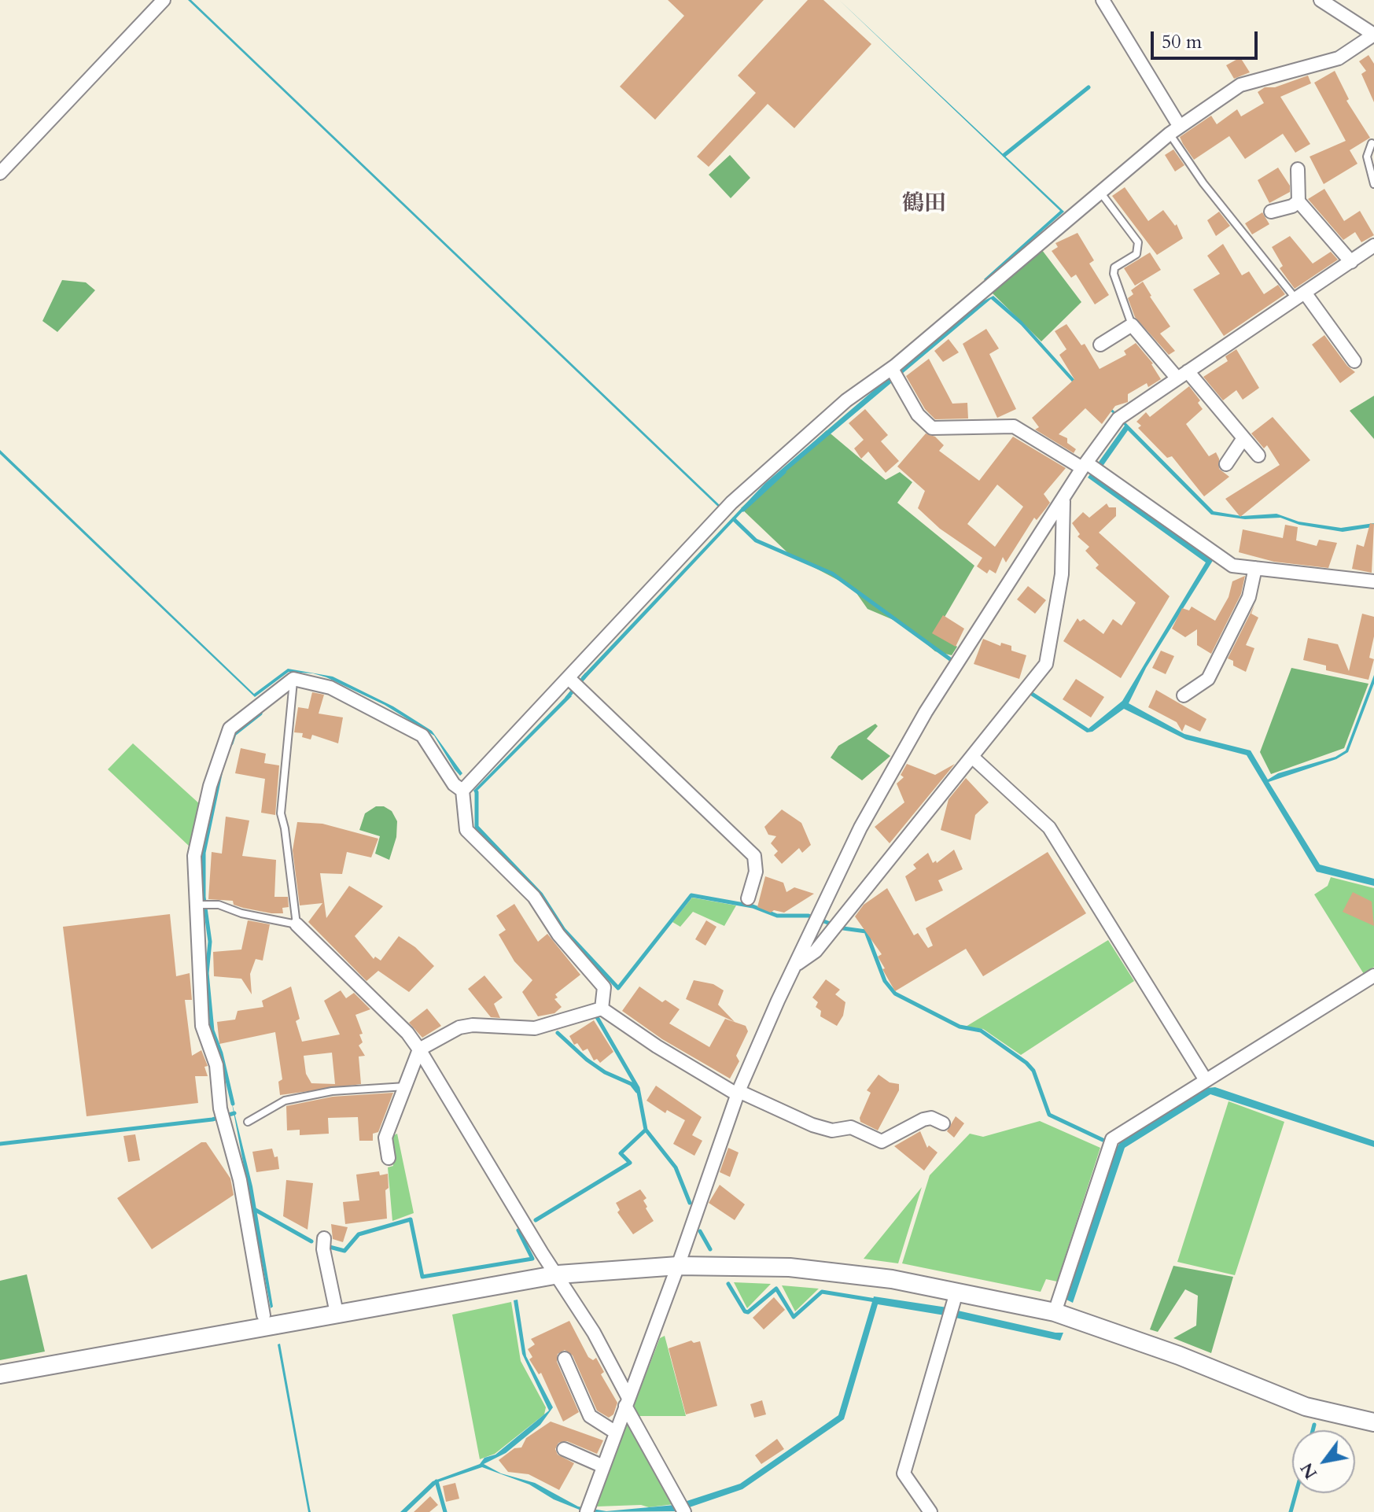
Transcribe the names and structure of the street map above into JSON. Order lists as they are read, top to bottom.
{
  "districts": ["鶴田"],
  "scale_bar": "50 m",
  "north": "bottom left"
}
